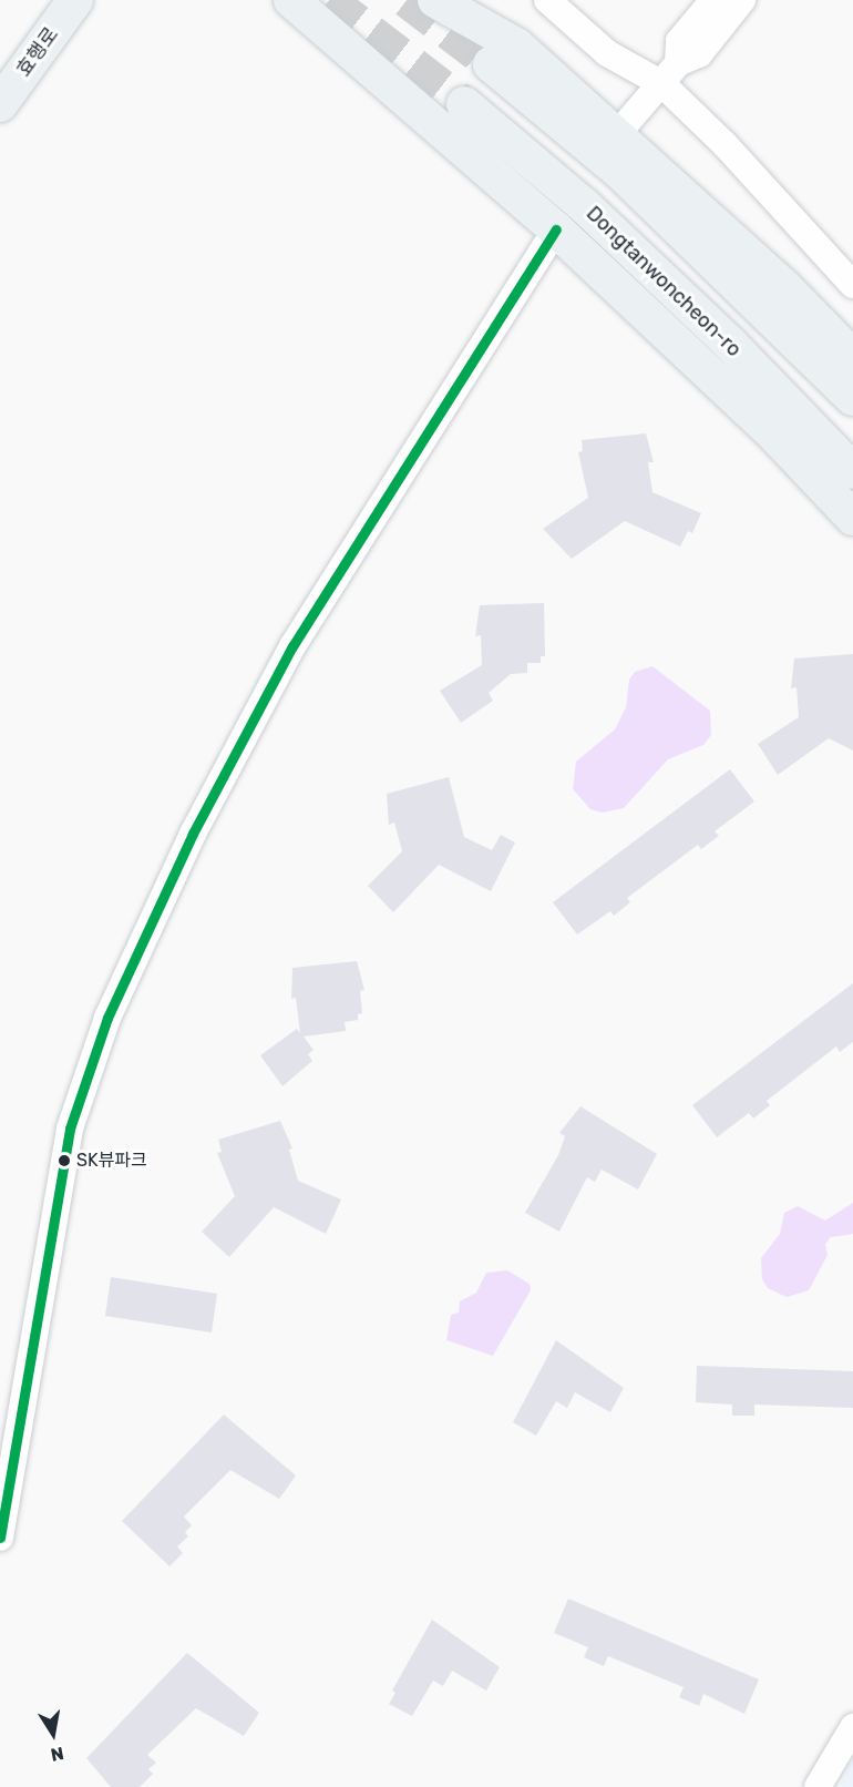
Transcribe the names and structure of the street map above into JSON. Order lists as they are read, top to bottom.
{
  "streets": {
    "main road": ["효행로", "Dongtanwoncheon-ro"]
  },
  "places": ["SK뷰파크"],
  "north": "bottom"
}
